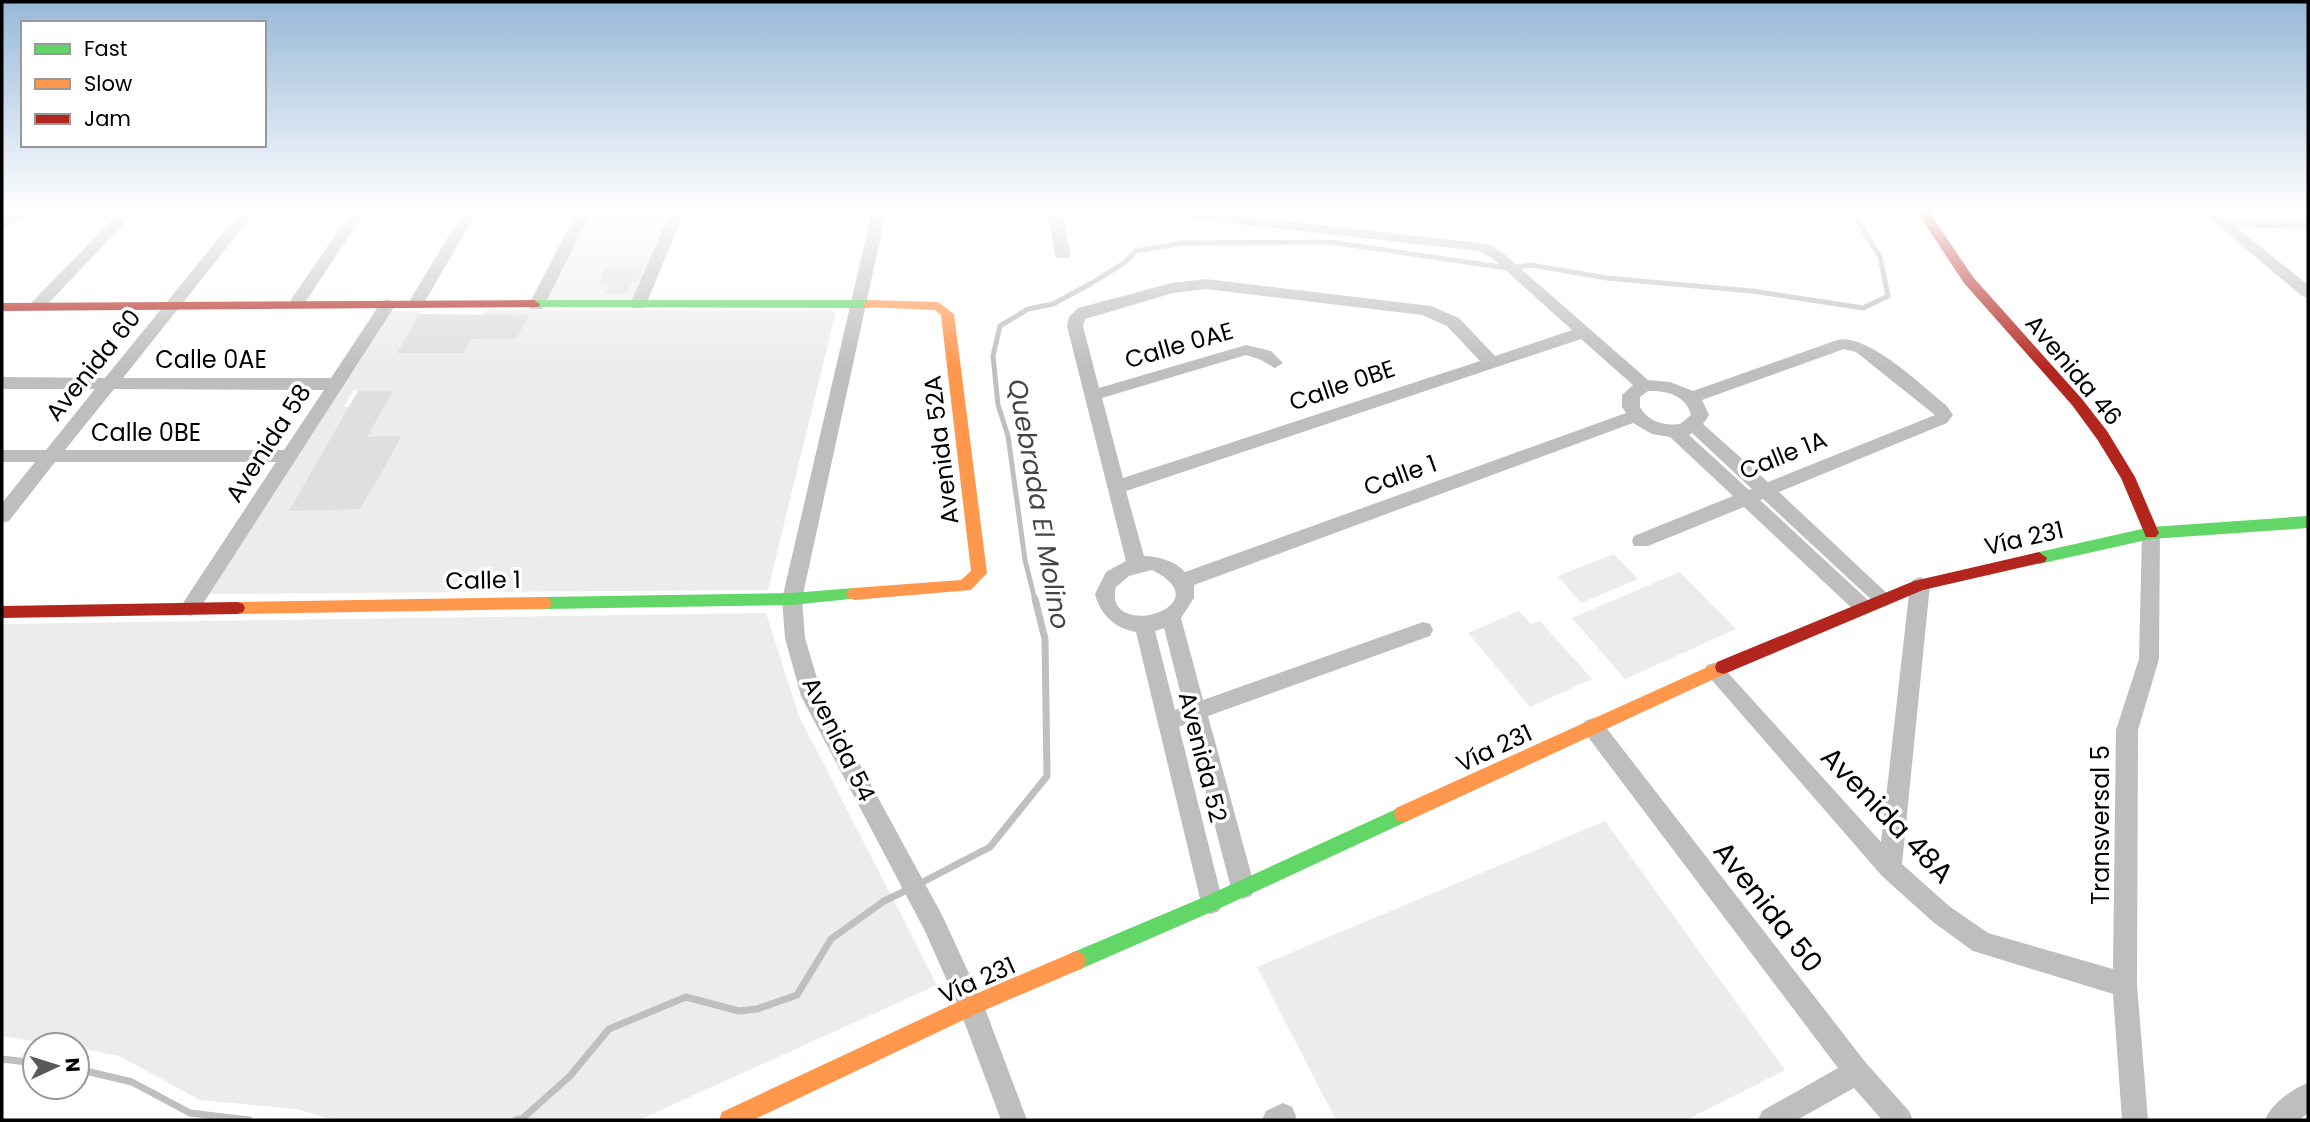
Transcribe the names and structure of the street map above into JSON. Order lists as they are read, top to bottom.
{
  "streets": {
    "street": [
      "Calle 0AE",
      "Avenida 60",
      "Avenida 46",
      "Calle 0BE",
      "Avenida 58",
      "Avenida 52A",
      "Calle 1A",
      "Calle 1",
      "Vía 231",
      "Avenida 54",
      "Avenida 52",
      "Avenida 48A",
      "Transversal 5",
      "Avenida 50"
    ]
  },
  "crossings": [
    ["Calle 0AE", "Avenida 60"],
    ["Calle 0AE", "Avenida 58"],
    ["Avenida 60", "Calle 0BE"],
    ["Avenida 46", "Vía 231"],
    ["Avenida 46", "Transversal 5"],
    ["Calle 0BE", "Avenida 58"],
    ["Avenida 58", "Calle 1"],
    ["Avenida 52A", "Calle 1"],
    ["Avenida 52A", "Avenida 54"],
    ["Calle 1A", "Calle 1"],
    ["Calle 1", "Avenida 54"],
    ["Calle 1", "Avenida 52"],
    ["Vía 231", "Avenida 54"],
    ["Vía 231", "Avenida 52"],
    ["Vía 231", "Avenida 48A"],
    ["Vía 231", "Transversal 5"],
    ["Vía 231", "Avenida 50"],
    ["Avenida 48A", "Transversal 5"]
  ],
  "water": ["Quebrada El Molino"],
  "legend": ["Fast", "Slow", "Jam"],
  "north": "right"
}
